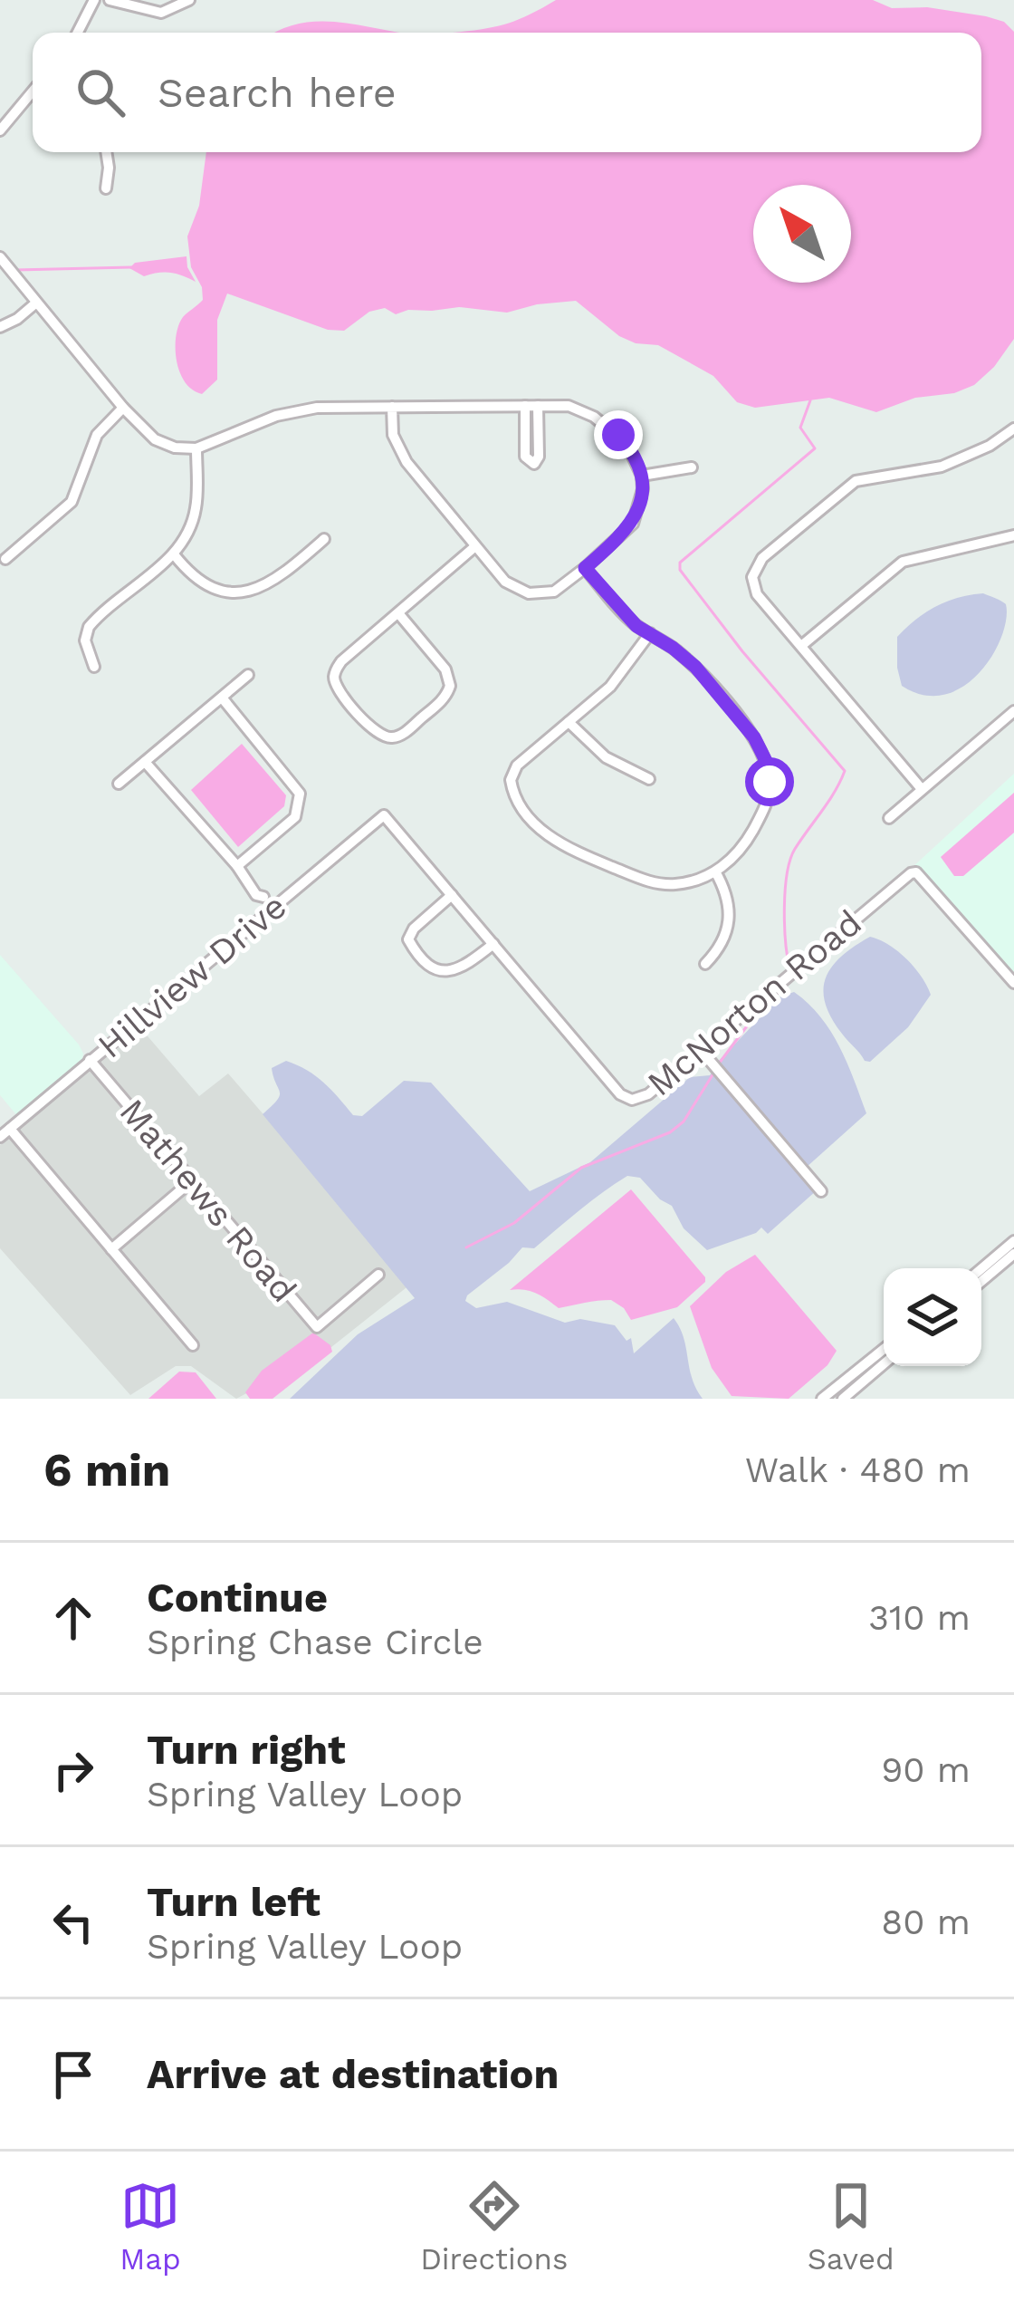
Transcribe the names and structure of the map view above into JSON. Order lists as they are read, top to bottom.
{
  "streets": {
    "street": ["Hillview Drive", "McNorton Road", "Mathews Road"]
  },
  "crossings": [
    ["Hillview Drive", "McNorton Road"],
    ["Hillview Drive", "Mathews Road"]
  ],
  "north": "top left",
  "page": {
    "search": "Search here",
    "heading": ["6 min", "Walk · 480 m"],
    "list": [
      ["Continue", "Spring Chase Circle", "310 m"],
      ["Turn right", "Spring Valley Loop", "90 m"],
      ["Turn left", "Spring Valley Loop", "80 m"],
      "Arrive at destination"
    ],
    "nav": ["Map", "Directions", "Saved"]
  }
}
